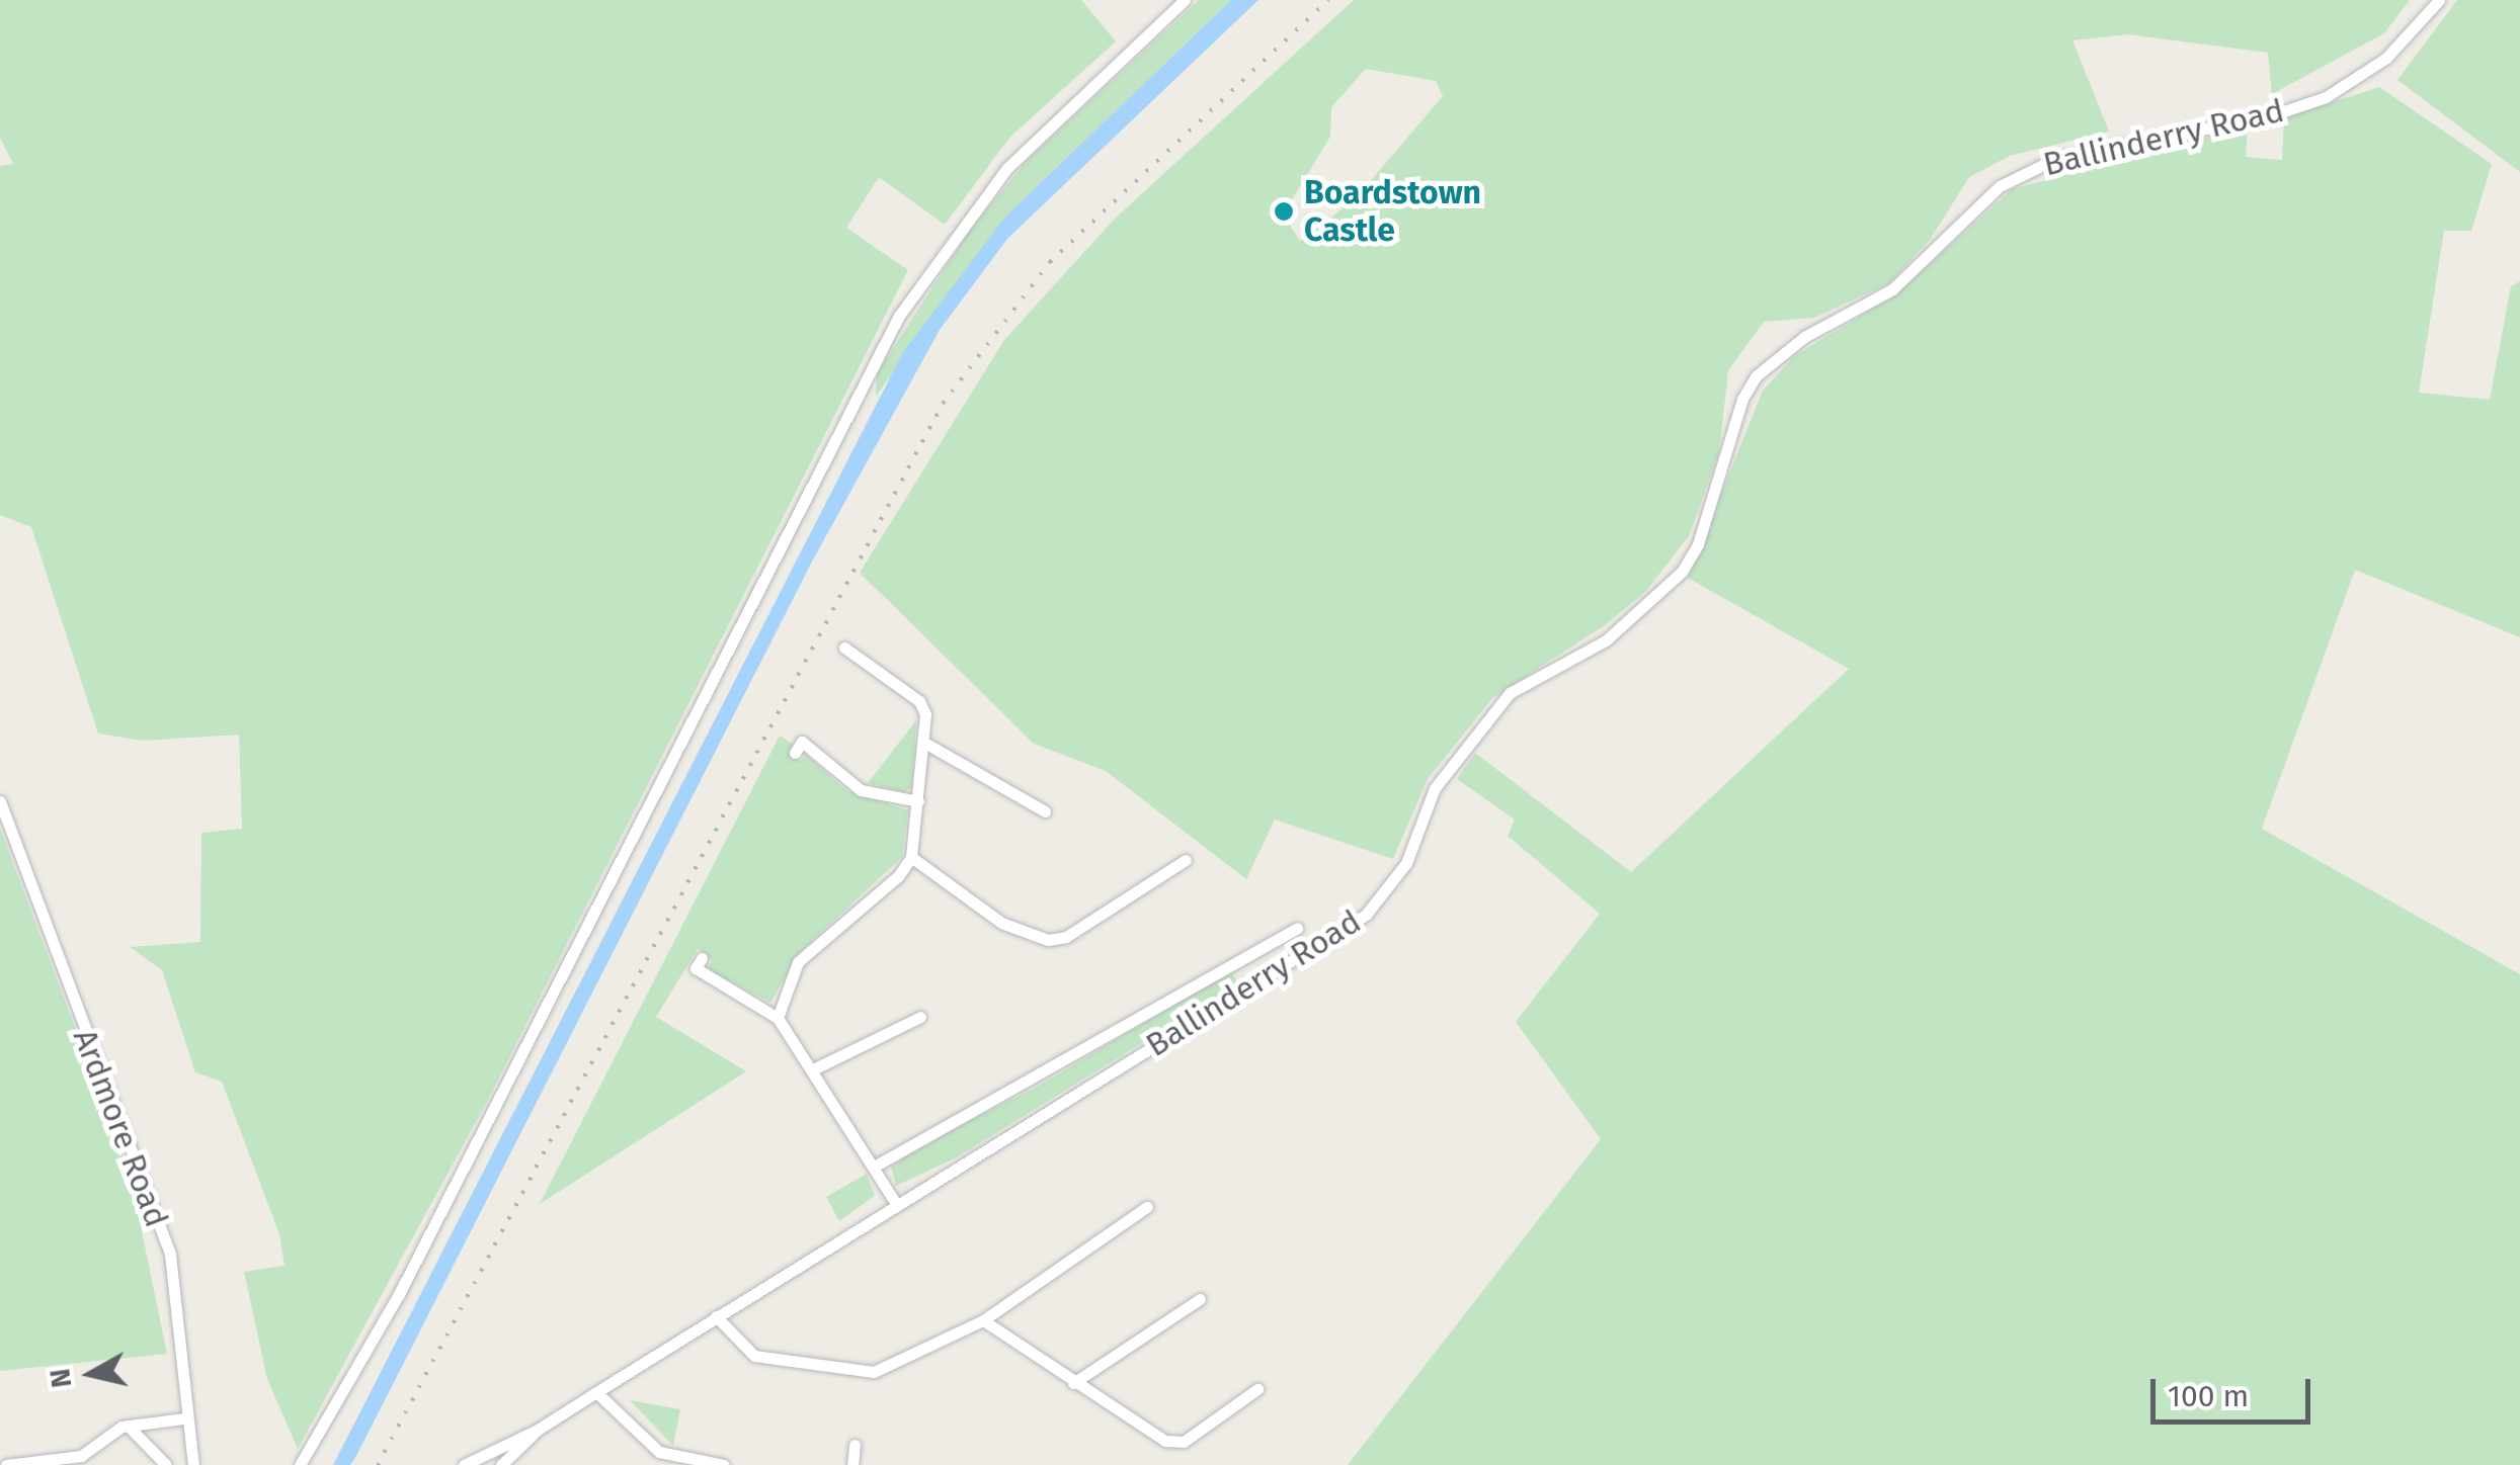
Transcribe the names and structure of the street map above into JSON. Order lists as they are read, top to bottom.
{
  "streets": {
    "street": ["Ballinderry Road", "Ardmore Road"]
  },
  "places": ["Boardstown Castle"],
  "scale_bar": "100 m",
  "north": "left"
}
